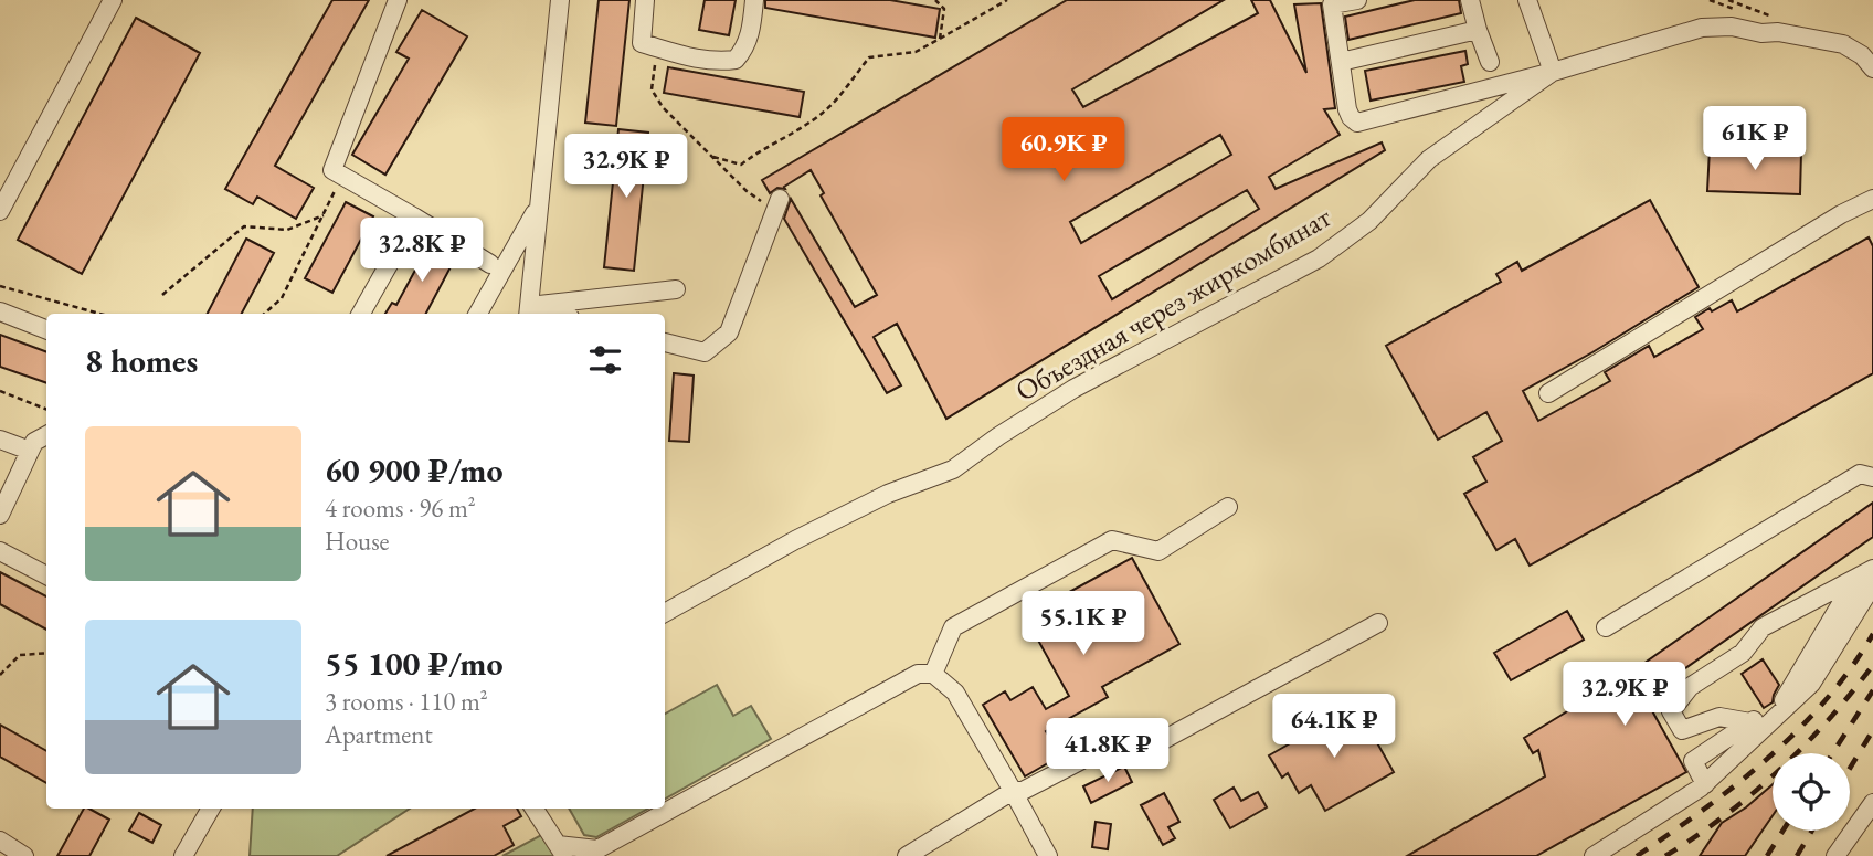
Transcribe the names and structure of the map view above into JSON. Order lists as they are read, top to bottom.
{
  "streets": {
    "street": ["Объездная через жиркомбинат"]
  },
  "page": {
    "price": [
      "61K ₽",
      "60.9K ₽",
      "32.9K ₽",
      "32.8K ₽",
      "55.1K ₽",
      "32.9K ₽",
      "64.1K ₽",
      "41.8K ₽"
    ],
    "heading": "8 homes",
    "list": [
      {
        "name": "60 900 ₽/mo",
        "note": "4 rooms · 96 m² · House"
      },
      {
        "name": "55 100 ₽/mo",
        "note": "3 rooms · 110 m² · Apartment"
      }
    ]
  }
}
